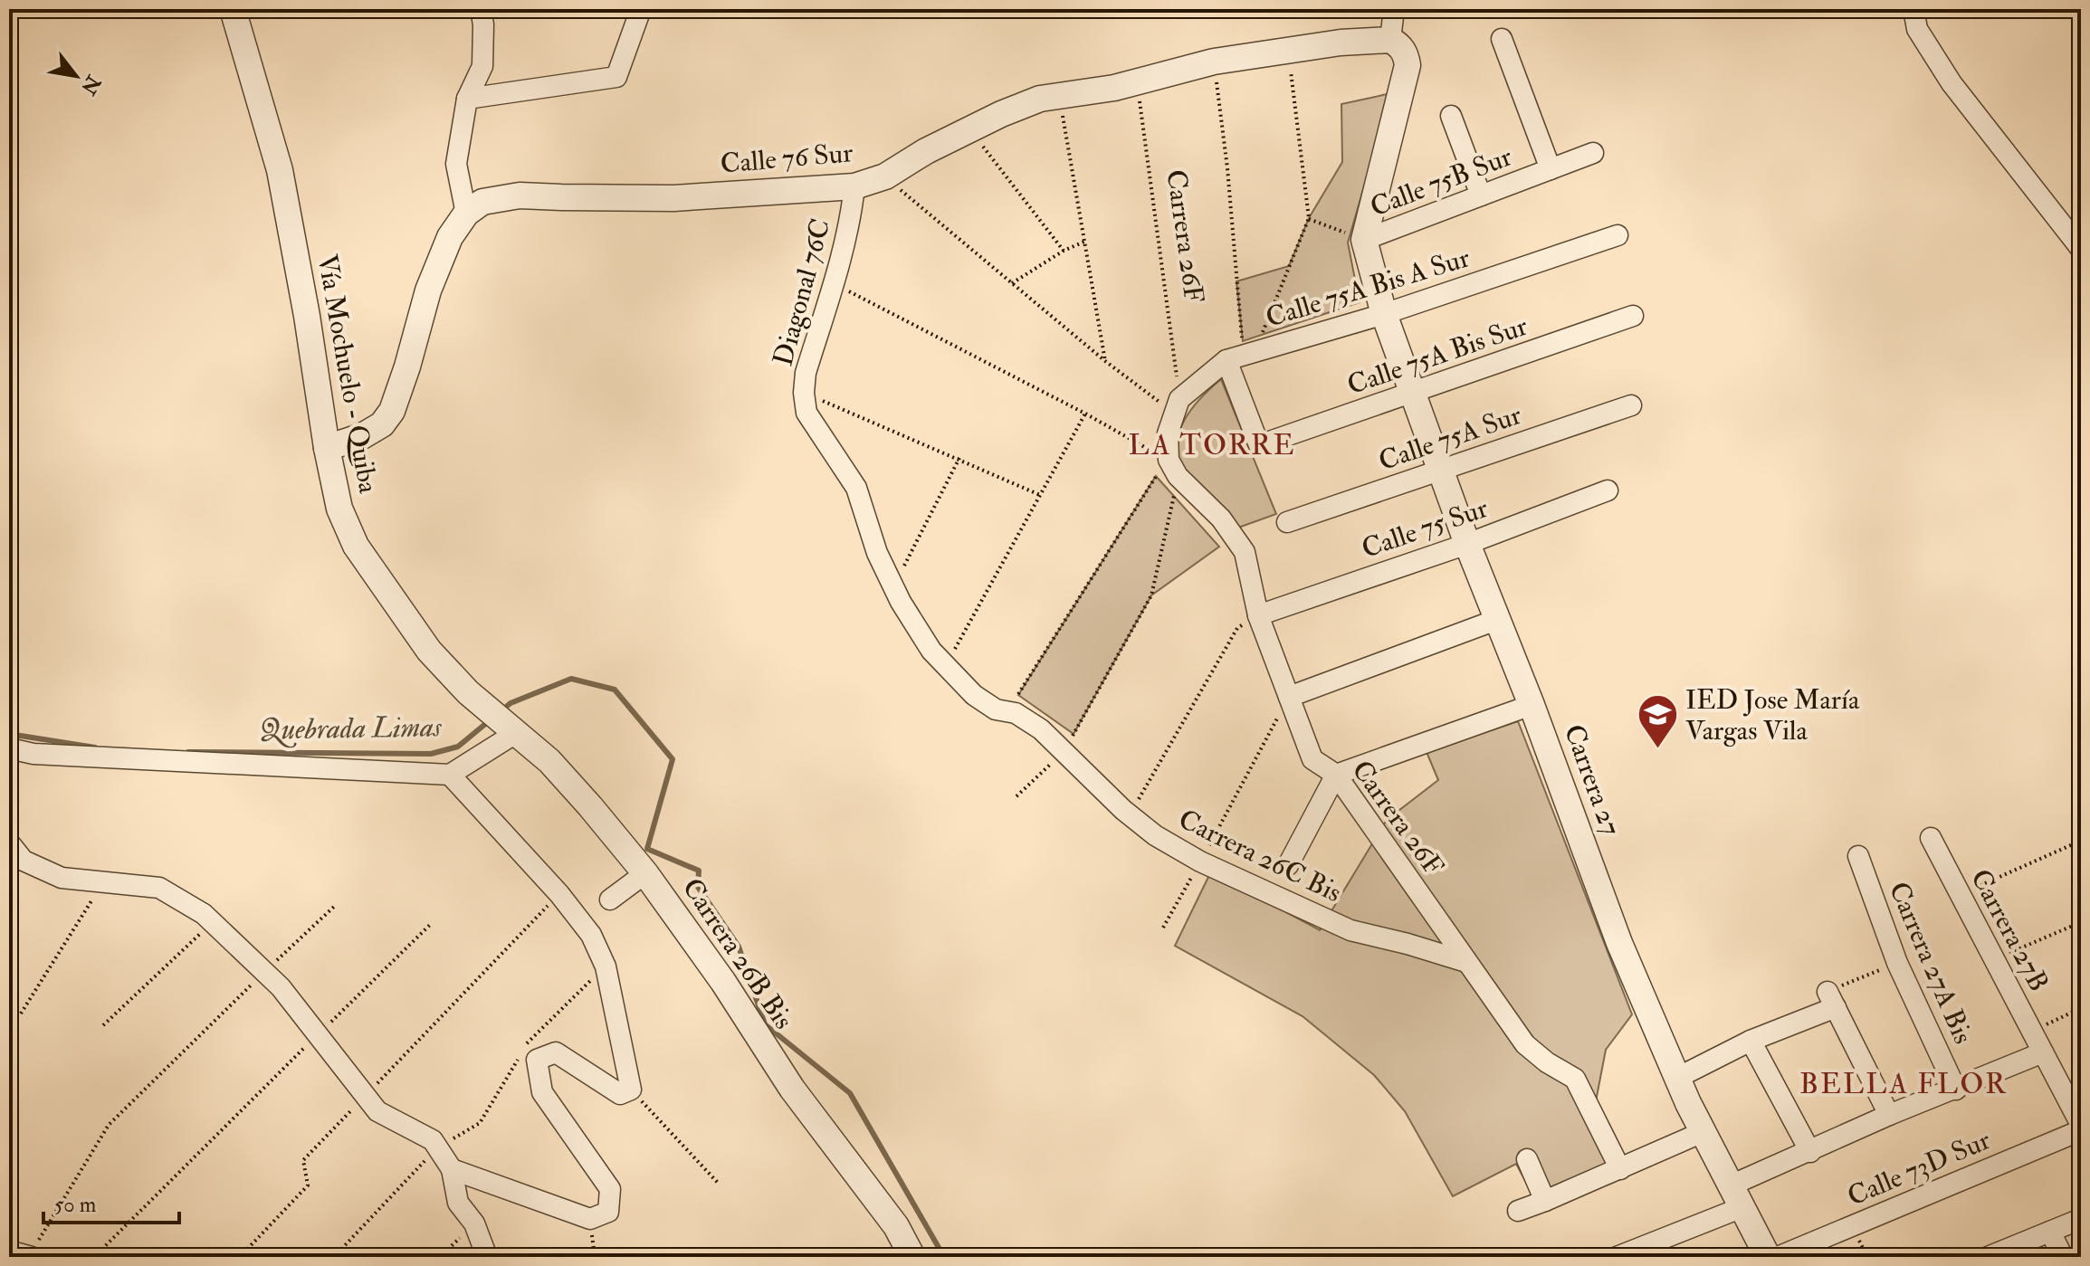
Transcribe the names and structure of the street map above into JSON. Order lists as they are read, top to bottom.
{
  "streets": {
    "street": [
      "Calle 76 Sur",
      "Calle 75B Sur",
      "Carrera 26F",
      "Calle 75A Bis A Sur",
      "Diagonal 76C",
      "Calle 75A Bis Sur",
      "Vía Mochuelo - Quiba",
      "Calle 75A Sur",
      "Calle 75 Sur",
      "Carrera 27",
      "Carrera 26C Bis",
      "Carrera 27B",
      "Carrera 26B Bis",
      "Carrera 27A Bis",
      "Calle 73D Sur"
    ]
  },
  "crossings": [
    ["Calle 76 Sur", "Carrera 26F"],
    ["Calle 76 Sur", "Diagonal 76C"],
    ["Calle 75B Sur", "Carrera 27"],
    ["Carrera 26F", "Calle 75A Bis A Sur"],
    ["Carrera 26F", "Calle 75 Sur"],
    ["Carrera 26F", "Carrera 26C Bis"],
    ["Calle 75A Bis A Sur", "Calle 75A Bis Sur"],
    ["Calle 75A Bis A Sur", "Carrera 27"],
    ["Diagonal 76C", "Carrera 26C Bis"],
    ["Calle 75A Bis Sur", "Carrera 27"],
    ["Vía Mochuelo - Quiba", "Carrera 26B Bis"],
    ["Calle 75A Sur", "Carrera 27"],
    ["Calle 75 Sur", "Carrera 27"]
  ],
  "districts": ["LA TORRE", "BELLA FLOR"],
  "water": ["Quebrada Limas"],
  "places": {
    "school or university": ["IED Jose María Vargas Vila"]
  },
  "scale_bar": "50 m",
  "north": "bottom right"
}
